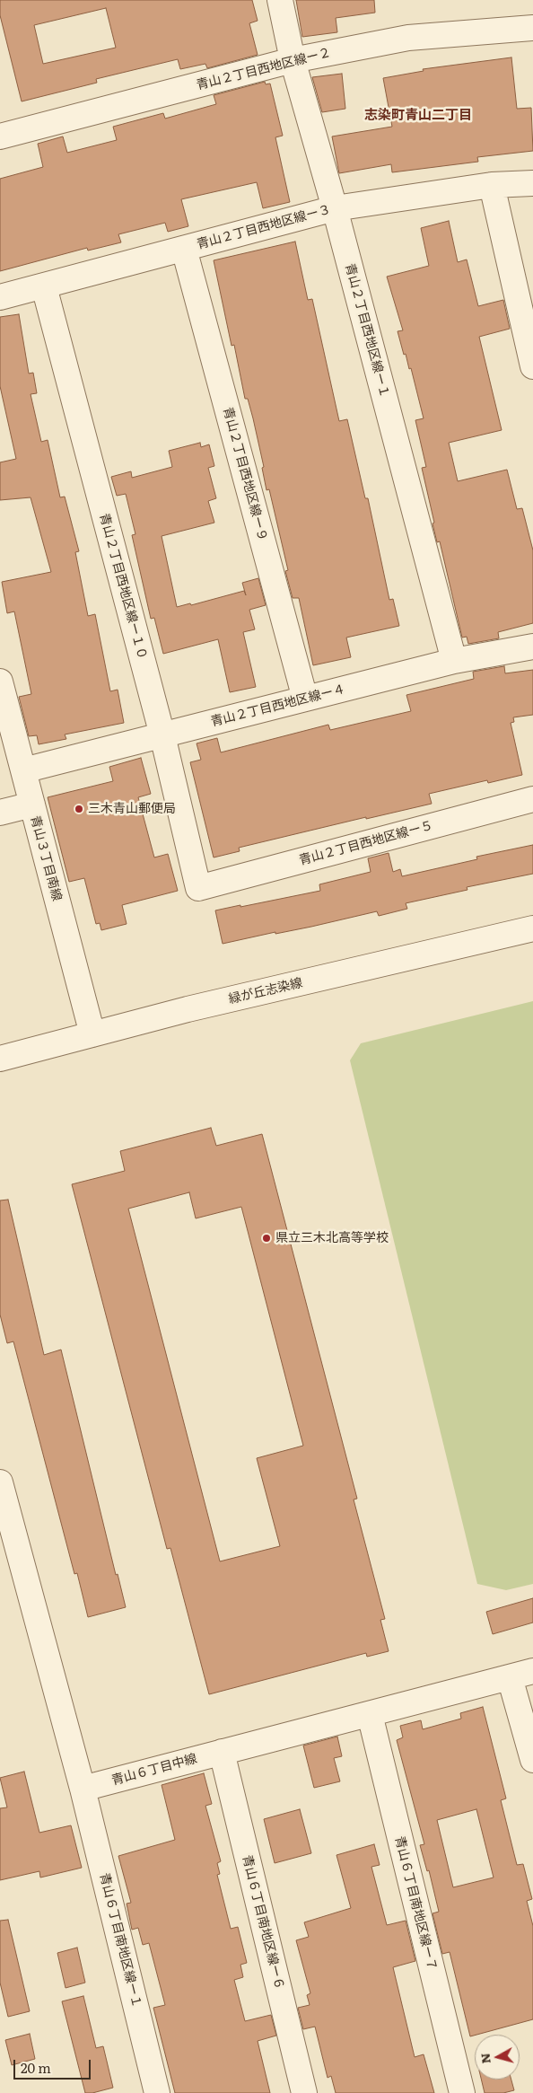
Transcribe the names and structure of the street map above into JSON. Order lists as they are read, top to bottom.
{
  "streets": {
    "street": [
      "青山２丁目西地区線ー２",
      "青山２丁目西地区線ー３",
      "青山２丁目西地区線ー１",
      "青山２丁目西地区線ー９",
      "青山２丁目西地区線ー１０",
      "青山２丁目西地区線ー４",
      "青山２丁目西地区線ー５",
      "青山３丁目南線",
      "緑が丘志染線",
      "青山６丁目中線",
      "青山６丁目南地区線ー７",
      "青山６丁目南地区線ー６",
      "青山６丁目南地区線ー１"
    ]
  },
  "crossings": [
    ["青山２丁目西地区線ー２", "青山２丁目西地区線ー１"],
    ["青山２丁目西地区線ー３", "青山２丁目西地区線ー１"],
    ["青山２丁目西地区線ー３", "青山２丁目西地区線ー９"],
    ["青山２丁目西地区線ー３", "青山２丁目西地区線ー１０"],
    ["青山２丁目西地区線ー１", "青山２丁目西地区線ー４"],
    ["青山２丁目西地区線ー９", "青山２丁目西地区線ー４"],
    ["青山２丁目西地区線ー１０", "青山２丁目西地区線ー４"],
    ["青山２丁目西地区線ー１０", "青山２丁目西地区線ー５"],
    ["青山２丁目西地区線ー４", "青山３丁目南線"],
    ["青山３丁目南線", "緑が丘志染線"],
    ["青山６丁目中線", "青山６丁目南地区線ー７"],
    ["青山６丁目中線", "青山６丁目南地区線ー６"],
    ["青山６丁目中線", "青山６丁目南地区線ー１"]
  ],
  "districts": ["志染町青山二丁目"],
  "places": ["三木青山郵便局", "県立三木北高等学校"],
  "scale_bar": "20 m",
  "north": "left"
}
